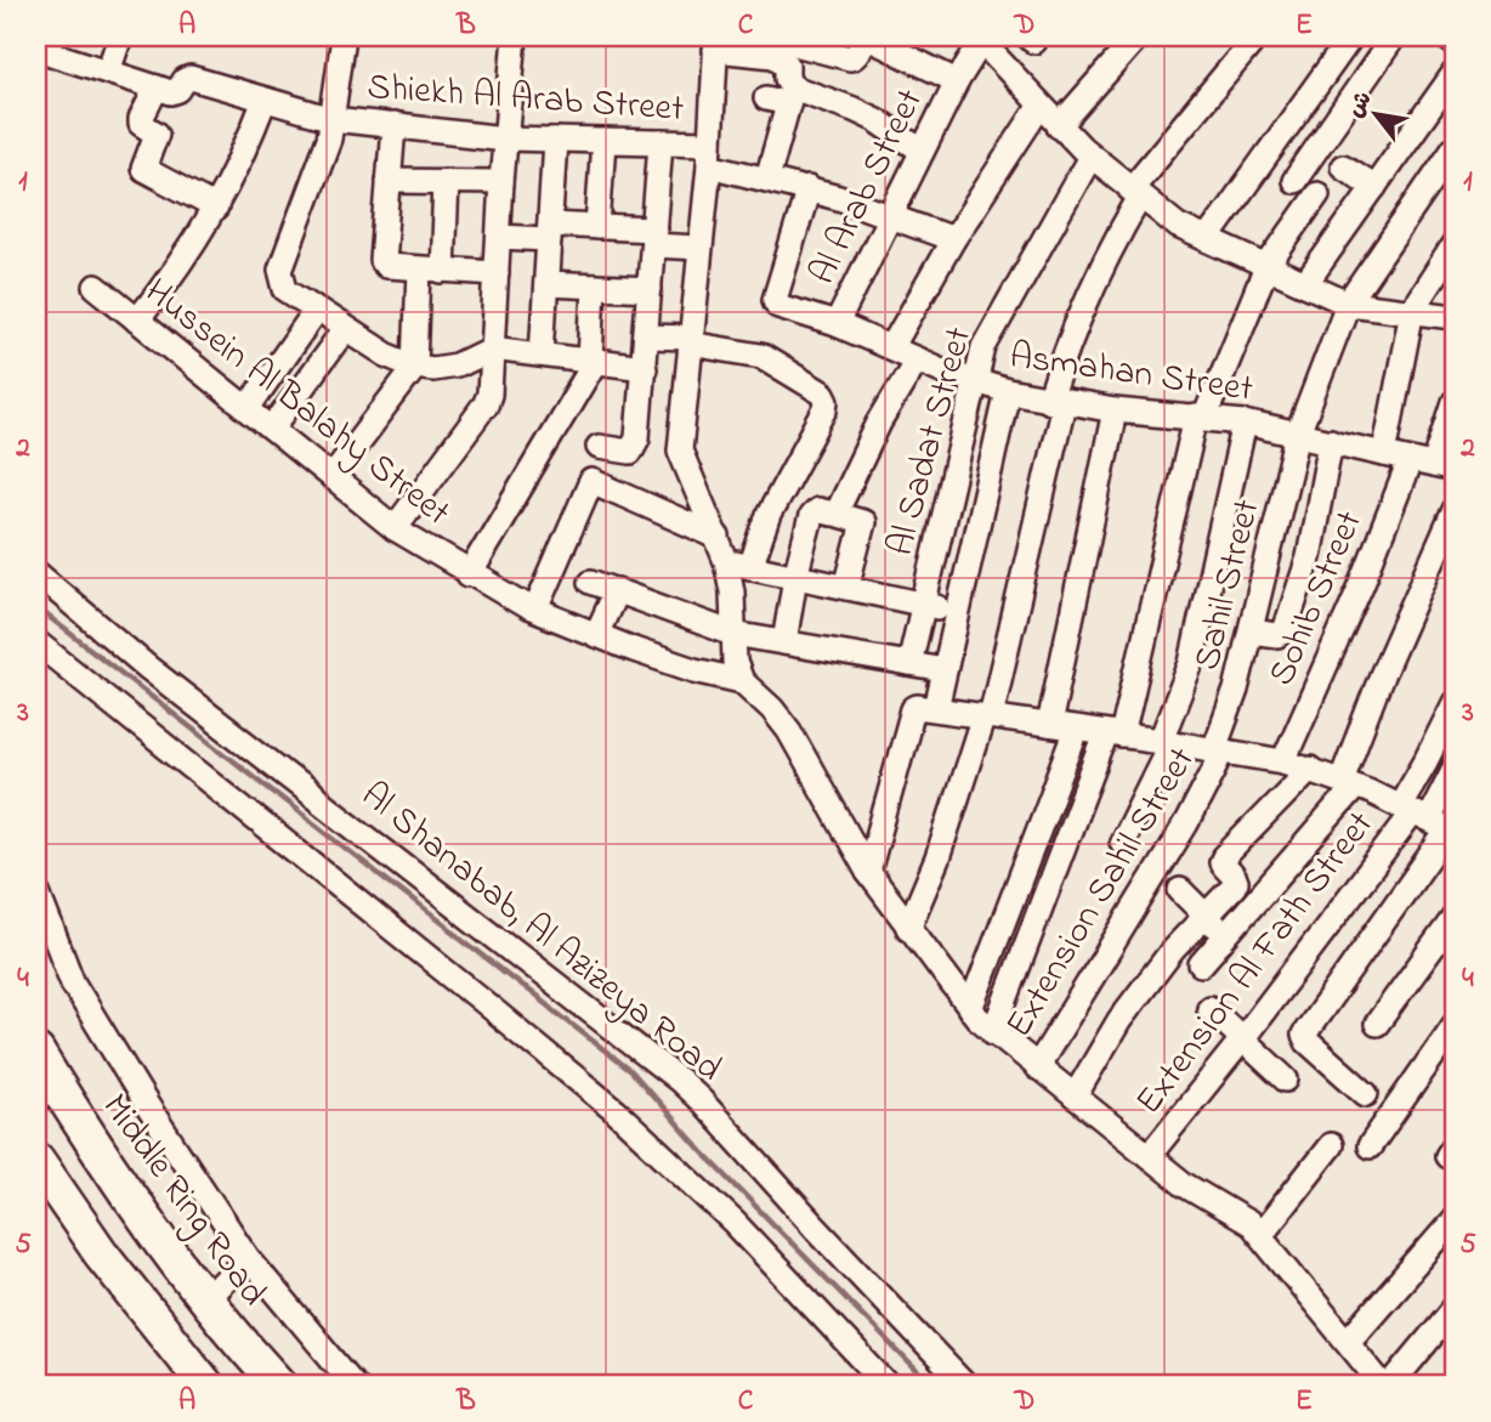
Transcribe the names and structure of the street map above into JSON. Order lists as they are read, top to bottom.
{
  "streets": {
    "highway": ["Middle Ring Road"],
    "street": [
      "Shiekh Al Arab Street",
      "Al Arab Street",
      "Asmahan Street",
      "Hussein Al Balahy Street",
      "Al Sadat Street",
      "Sahil Street",
      "Sohib Street",
      "Extension Sahil Street",
      "Al Shanabab, Al Azizeya Road",
      "Extension Al Fath Street"
    ]
  },
  "crossings": [
    ["Shiekh Al Arab Street", "Al Arab Street"],
    ["Shiekh Al Arab Street", "Asmahan Street"],
    ["Al Arab Street", "Asmahan Street"],
    ["Asmahan Street", "Al Sadat Street"],
    ["Asmahan Street", "Sahil Street"],
    ["Asmahan Street", "Sohib Street"],
    ["Sahil Street", "Extension Sahil Street"]
  ],
  "north": "top left",
  "grid": {
    "columns": [
      "A",
      "B",
      "C",
      "D",
      "E"
    ],
    "rows": [
      "1",
      "2",
      "3",
      "4",
      "5"
    ]
  }
}
